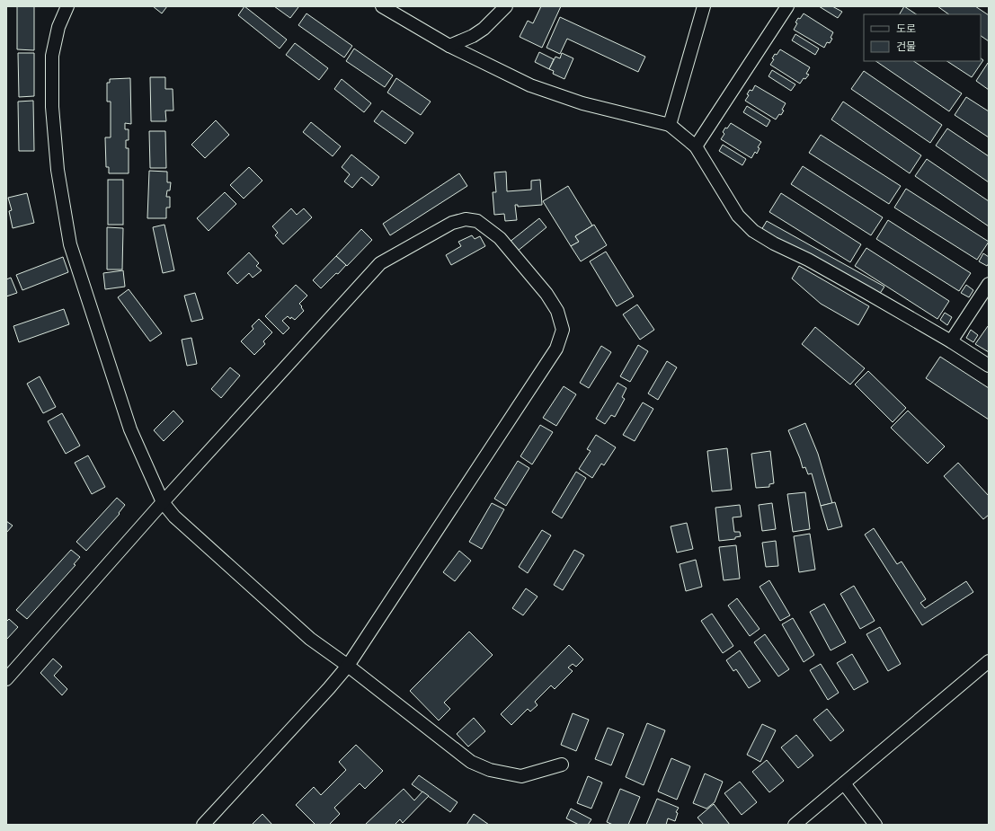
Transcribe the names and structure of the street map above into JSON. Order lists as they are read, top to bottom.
{
  "legend": ["도로", "건물"]
}
